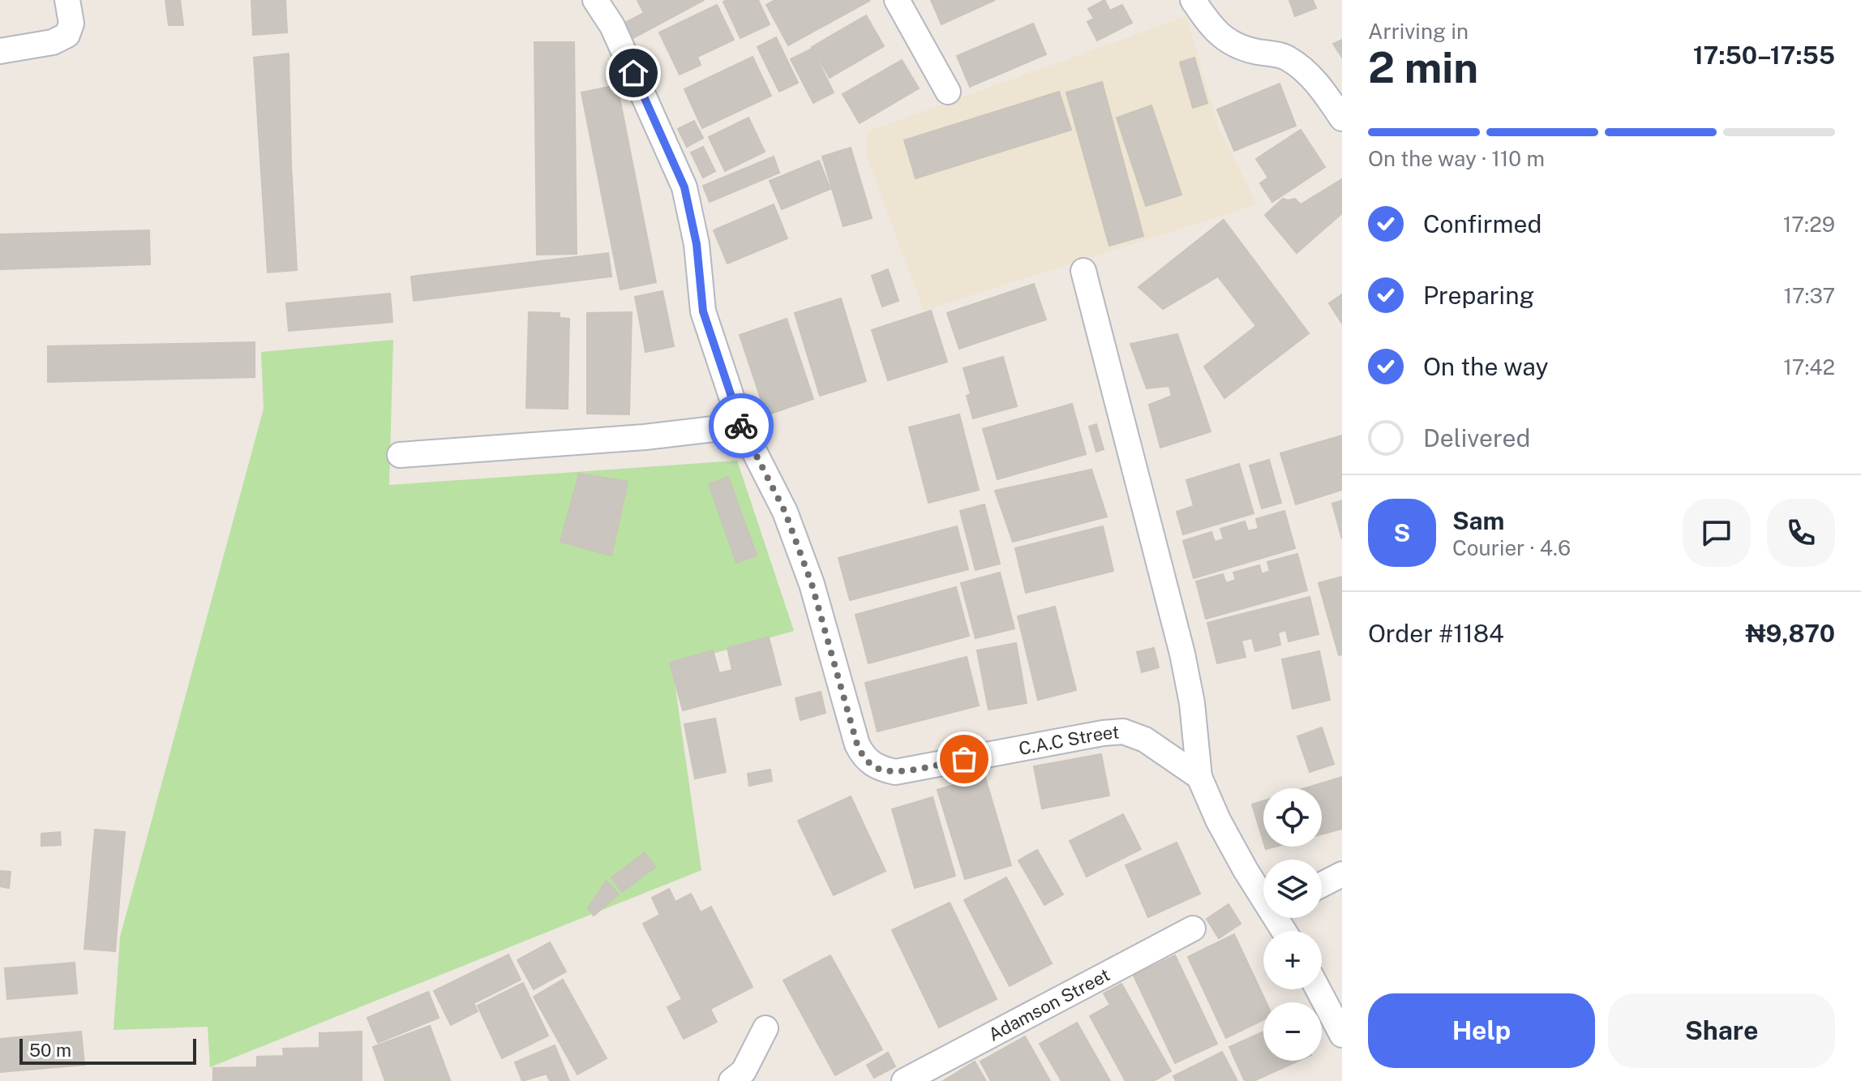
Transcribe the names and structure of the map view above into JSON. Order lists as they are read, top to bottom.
{
  "streets": {
    "street": ["C.A.C Street", "Adamson Street"]
  },
  "scale_bar": "50 m",
  "page": {
    "heading": ["2 min", "Arriving in", "17:50–17:55"],
    "panel": [
      "Sam",
      "Courier · 4.6",
      "Order #1184",
      "₦9,870"
    ],
    "bar": "On the way · 110 m",
    "list": [
      ["Confirmed", "17:29"],
      ["Preparing", "17:37"],
      ["On the way", "17:42"],
      "Delivered"
    ],
    "round": "S",
    "map_buttons": ["+", "−"],
    "buttons": ["Help", "Share"],
    "scale": "50 m"
  }
}
